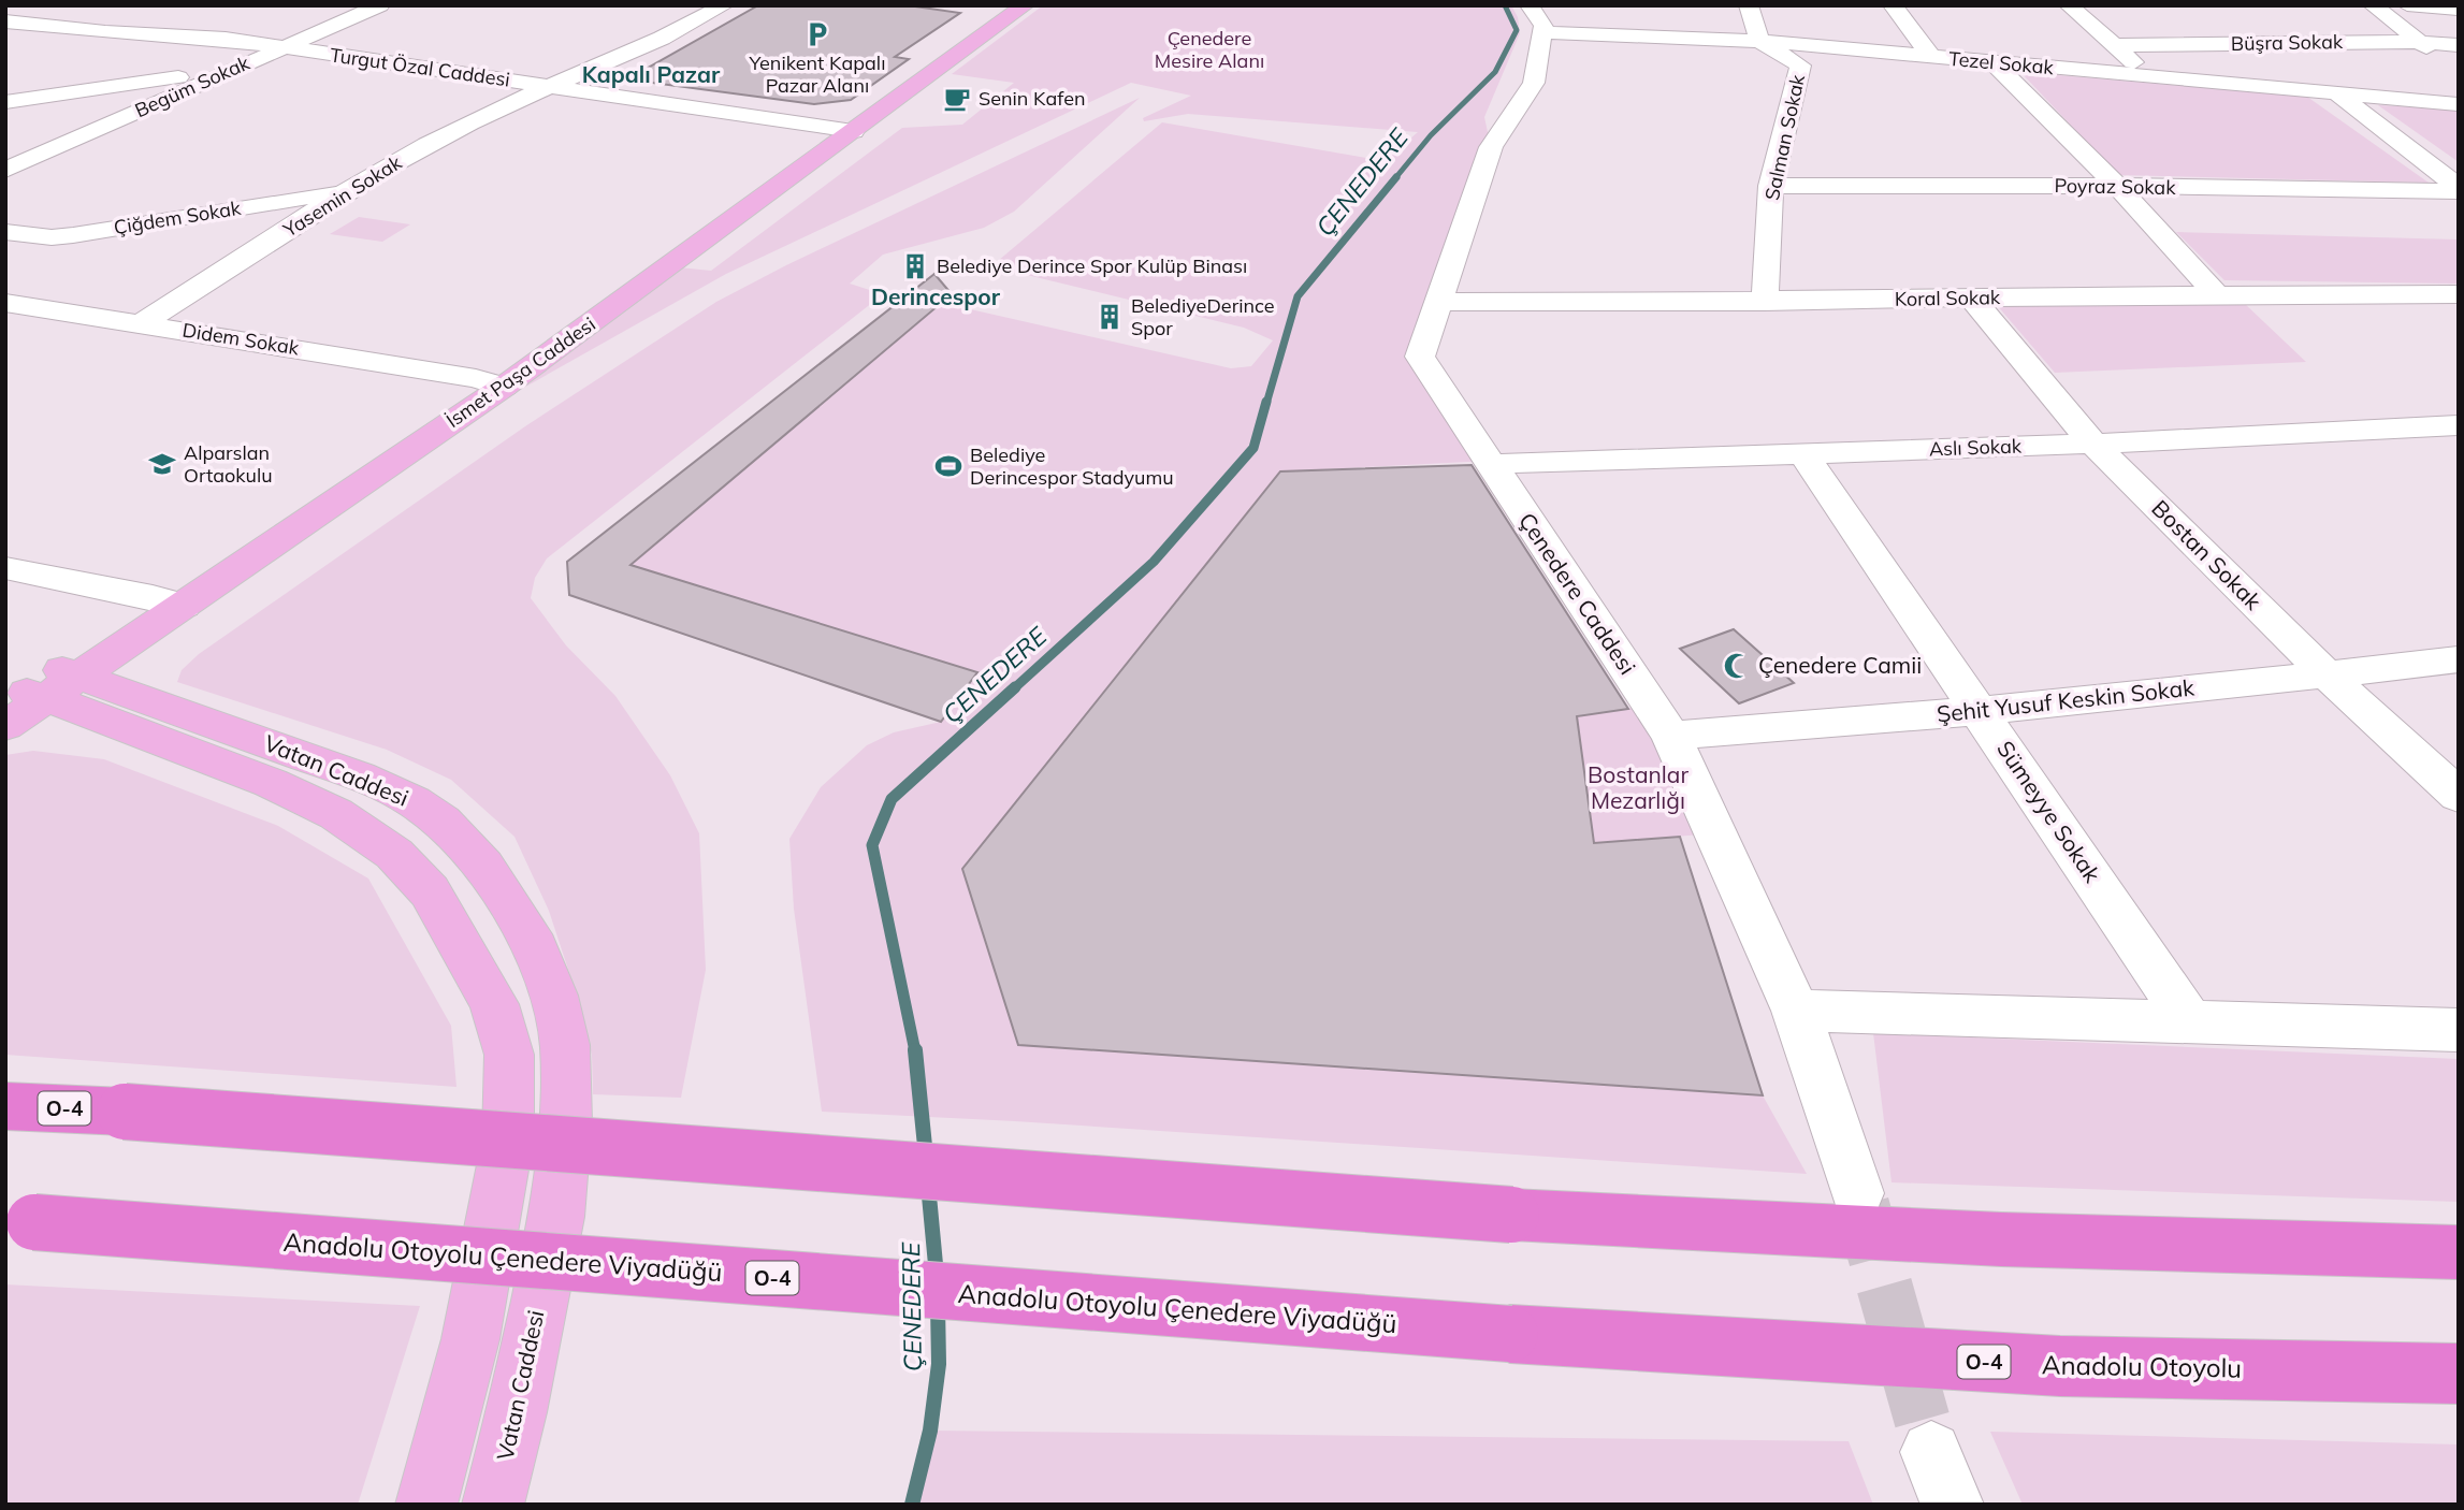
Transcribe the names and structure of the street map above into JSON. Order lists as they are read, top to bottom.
{
  "streets": {
    "highway": ["O-4", "Anadolu Otoyolu Çenedere Viyadüğü", "Anadolu Otoyolu"],
    "main road": ["İsmet Paşa Caddesi", "Vatan Caddesi"],
    "street": [
      "Büşra Sokak",
      "Tezel Sokak",
      "Turgut Özal Caddesi",
      "Begüm Sokak",
      "Salman Sokak",
      "Poyraz Sokak",
      "Yasemin Sokak",
      "Çiğdem Sokak",
      "Koral Sokak",
      "Didem Sokak",
      "Aslı Sokak",
      "Bostan Sokak",
      "Çenedere Caddesi",
      "Şehit Yusuf Keskin Sokak",
      "Sümeyye Sokak"
    ]
  },
  "crossings": [
    ["Tezel Sokak", "Salman Sokak"],
    ["Tezel Sokak", "Çenedere Caddesi"],
    ["Turgut Özal Caddesi", "Begüm Sokak"],
    ["Turgut Özal Caddesi", "Yasemin Sokak"],
    ["Turgut Özal Caddesi", "İsmet Paşa Caddesi"],
    ["Salman Sokak", "Poyraz Sokak"],
    ["Salman Sokak", "Koral Sokak"],
    ["Yasemin Sokak", "Çiğdem Sokak"],
    ["Yasemin Sokak", "Didem Sokak"],
    ["Koral Sokak", "Bostan Sokak"],
    ["Koral Sokak", "Çenedere Caddesi"],
    ["Didem Sokak", "İsmet Paşa Caddesi"],
    ["İsmet Paşa Caddesi", "Vatan Caddesi"],
    ["Aslı Sokak", "Bostan Sokak"],
    ["Aslı Sokak", "Çenedere Caddesi"],
    ["Aslı Sokak", "Sümeyye Sokak"],
    ["Bostan Sokak", "Şehit Yusuf Keskin Sokak"],
    ["Çenedere Caddesi", "Şehit Yusuf Keskin Sokak"],
    ["Şehit Yusuf Keskin Sokak", "Sümeyye Sokak"],
    ["Anadolu Otoyolu Çenedere Viyadüğü", "Anadolu Otoyolu"]
  ],
  "districts": ["Kapalı Pazar", "Derincespor"],
  "water": ["ÇENEDERE"],
  "parks": ["Çenedere Mesire Alanı", "Bostanlar Mezarlığı"],
  "places": {
    "parking": ["Yenikent Kapalı Pazar Alanı"],
    "cafe": ["Senin Kafen"],
    "building": ["Belediye Derince Spor Kulüp Binası", "BelediyeDerince Spor"],
    "school or university": ["Alparslan Ortaokulu"],
    "sports": ["Belediye Derincespor Stadyumu"],
    "mosque": ["Çenedere Camii"]
  }
}
